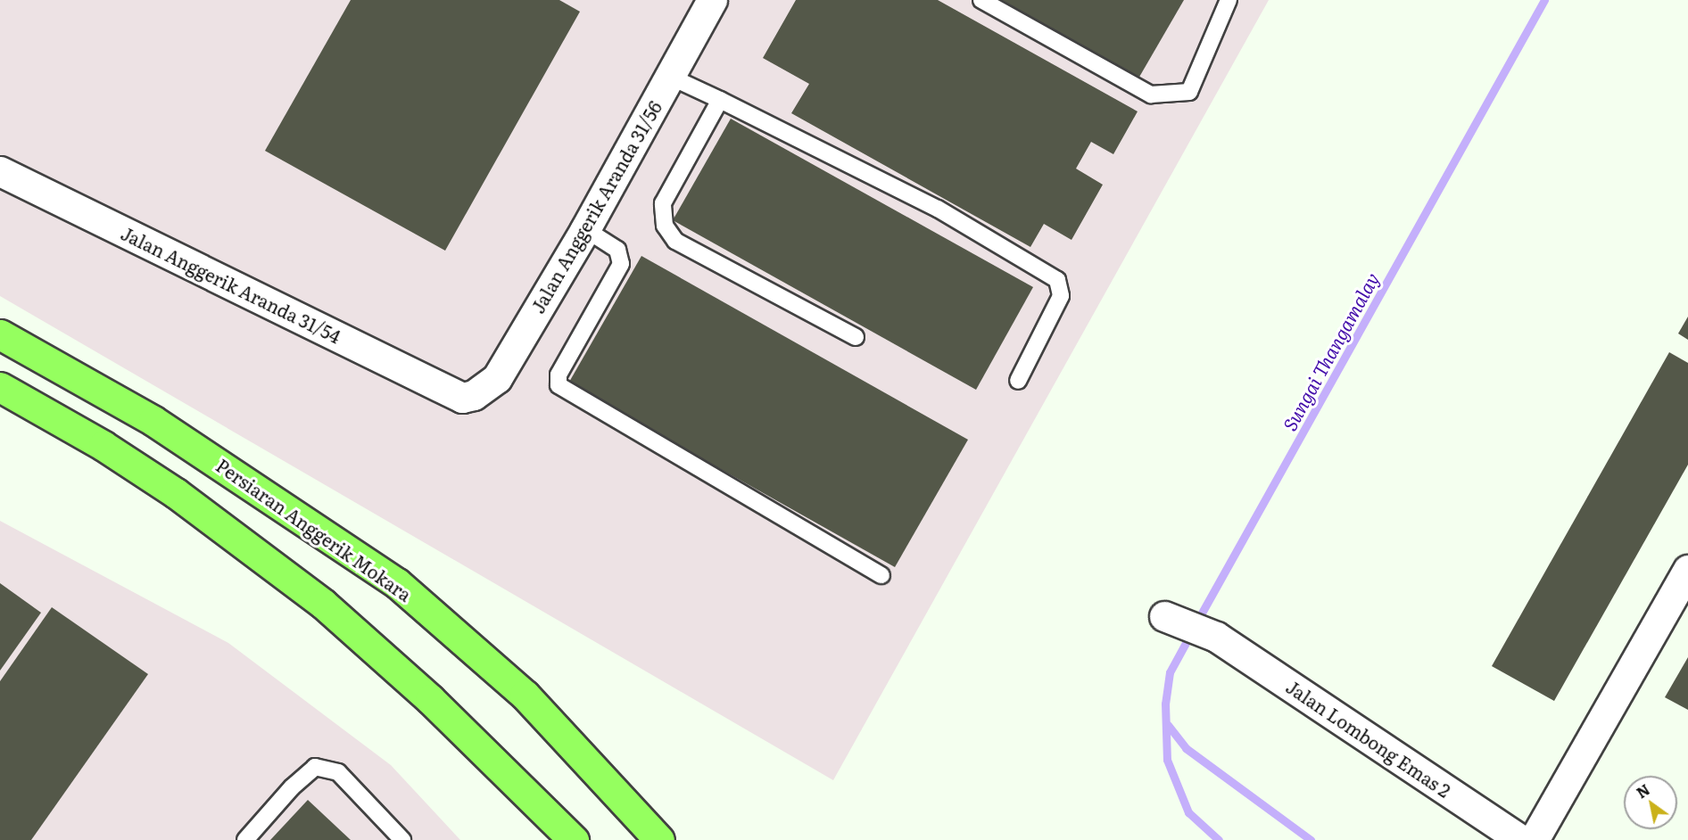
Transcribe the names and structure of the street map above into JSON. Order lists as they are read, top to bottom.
{
  "streets": {
    "main road": ["Persiaran Anggerik Mokara"],
    "street": ["Jalan Anggerik Aranda 31/56", "Jalan Anggerik Aranda 31/54", "Jalan Lombong Emas 2"]
  },
  "crossings": [
    ["Jalan Anggerik Aranda 31/56", "Jalan Anggerik Aranda 31/54"]
  ],
  "water": ["Sungai Thangamalay"],
  "north": "top left"
}
